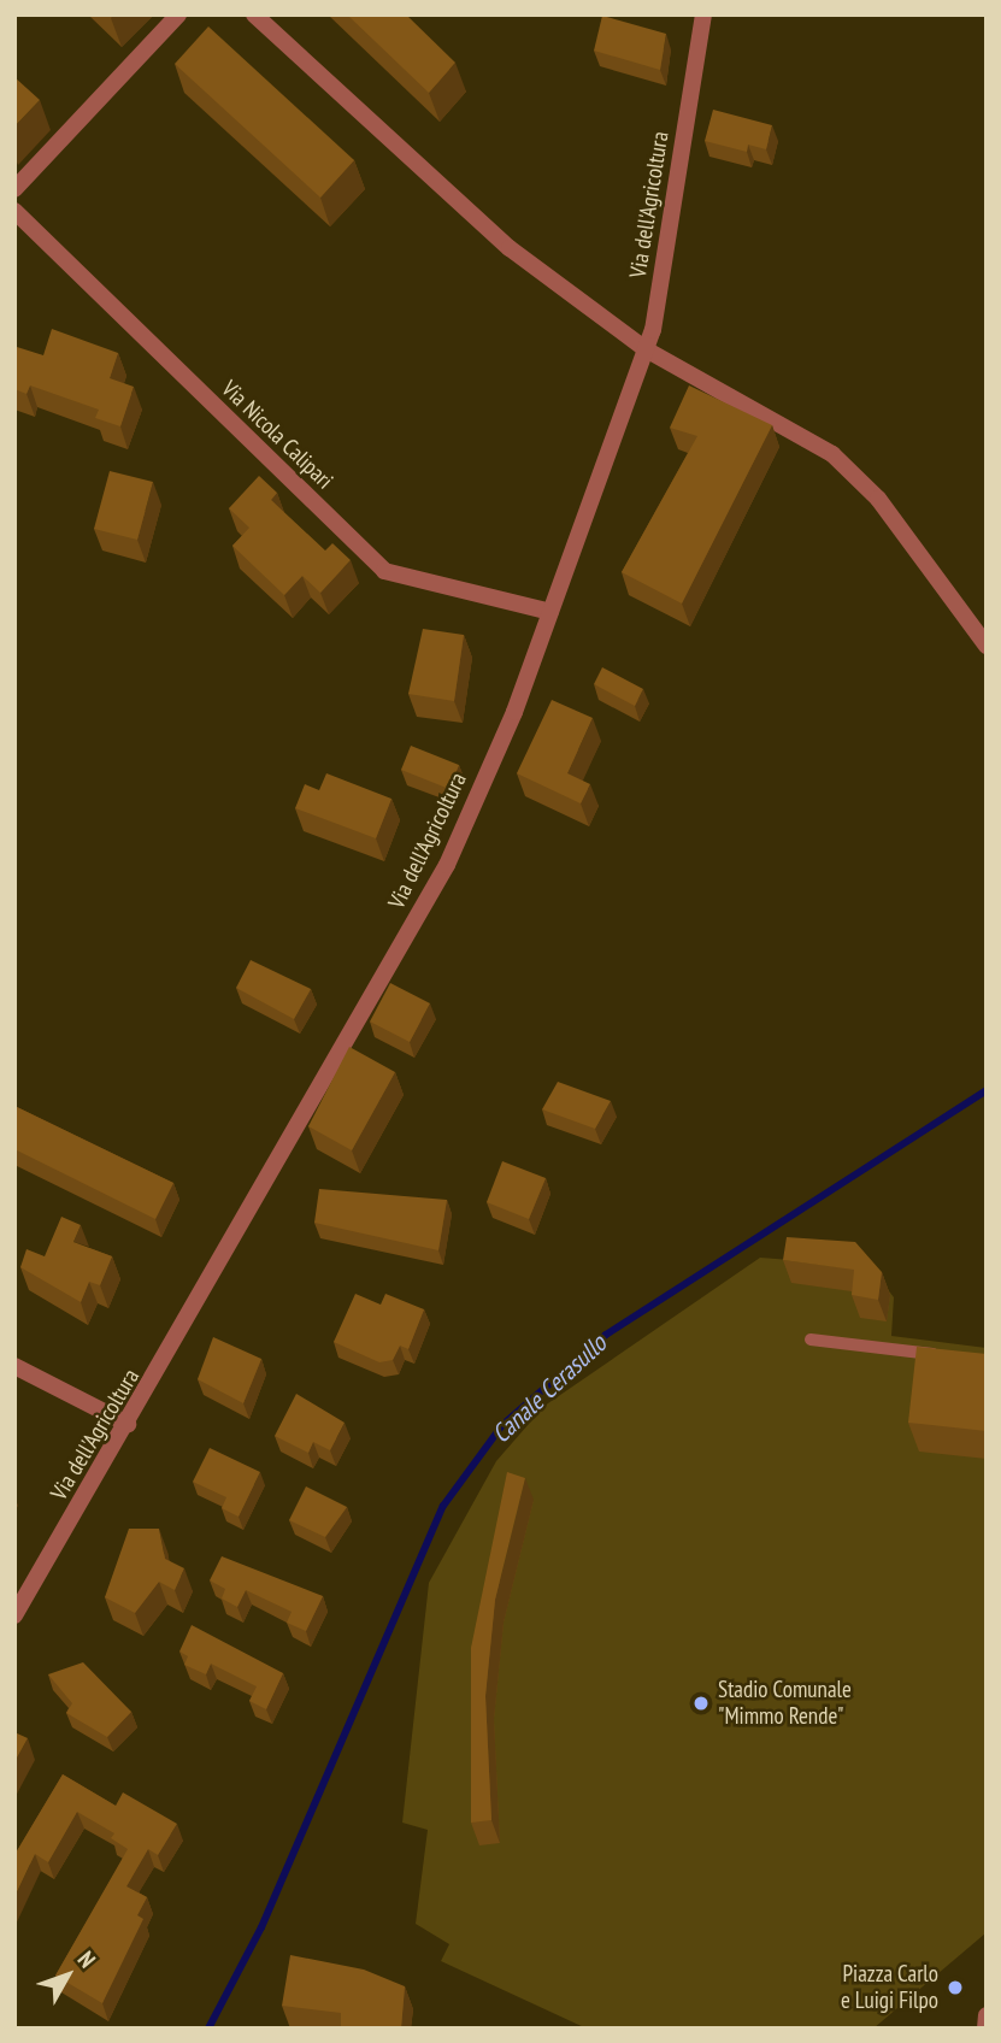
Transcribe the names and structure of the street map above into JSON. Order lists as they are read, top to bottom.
{
  "streets": {
    "street": ["Via dell'Agricoltura", "Via Nicola Calipari"]
  },
  "crossings": [
    ["Via dell'Agricoltura", "Via Nicola Calipari"]
  ],
  "water": ["Canale Cerasullo"],
  "places": ["Stadio Comunale \"Mimmo Rende\"", "Piazza Carlo e Luigi Filpo"],
  "north": "top right"
}
